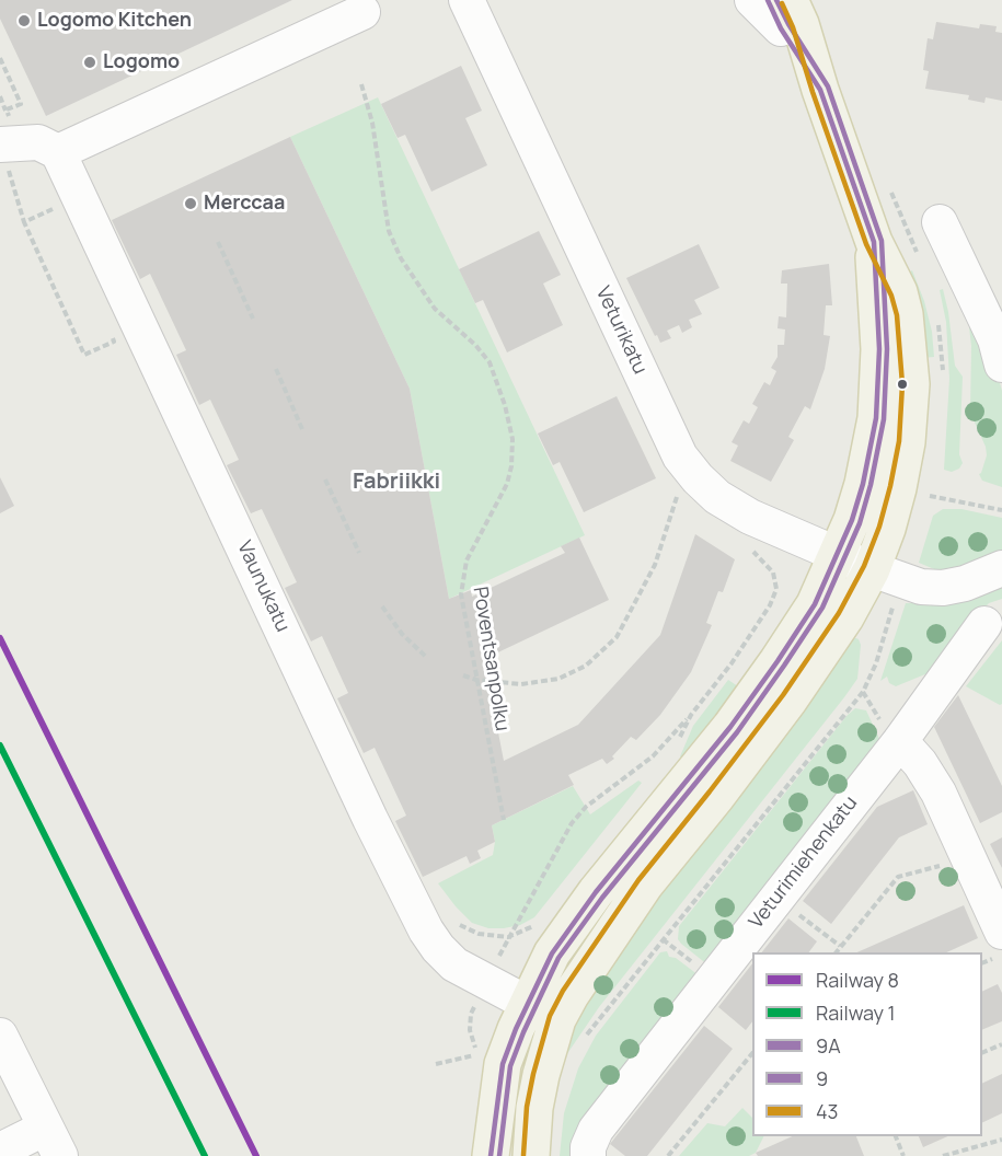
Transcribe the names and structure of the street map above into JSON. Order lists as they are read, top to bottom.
{
  "streets": {
    "street": ["Veturikatu", "Vaunukatu", "Veturimiehenkatu"],
    "path": ["Poventsanpolku"]
  },
  "districts": ["Fabriikki"],
  "places": ["Logomo Kitchen", "Logomo", "Merccaa"],
  "lines": [
    "transit line 9A",
    "transit line 9",
    "transit line 43",
    "rail line 8",
    "rail line 1"
  ],
  "legend": [
    "Railway 8",
    "Railway 1",
    "9A",
    "9",
    "43"
  ]
}
